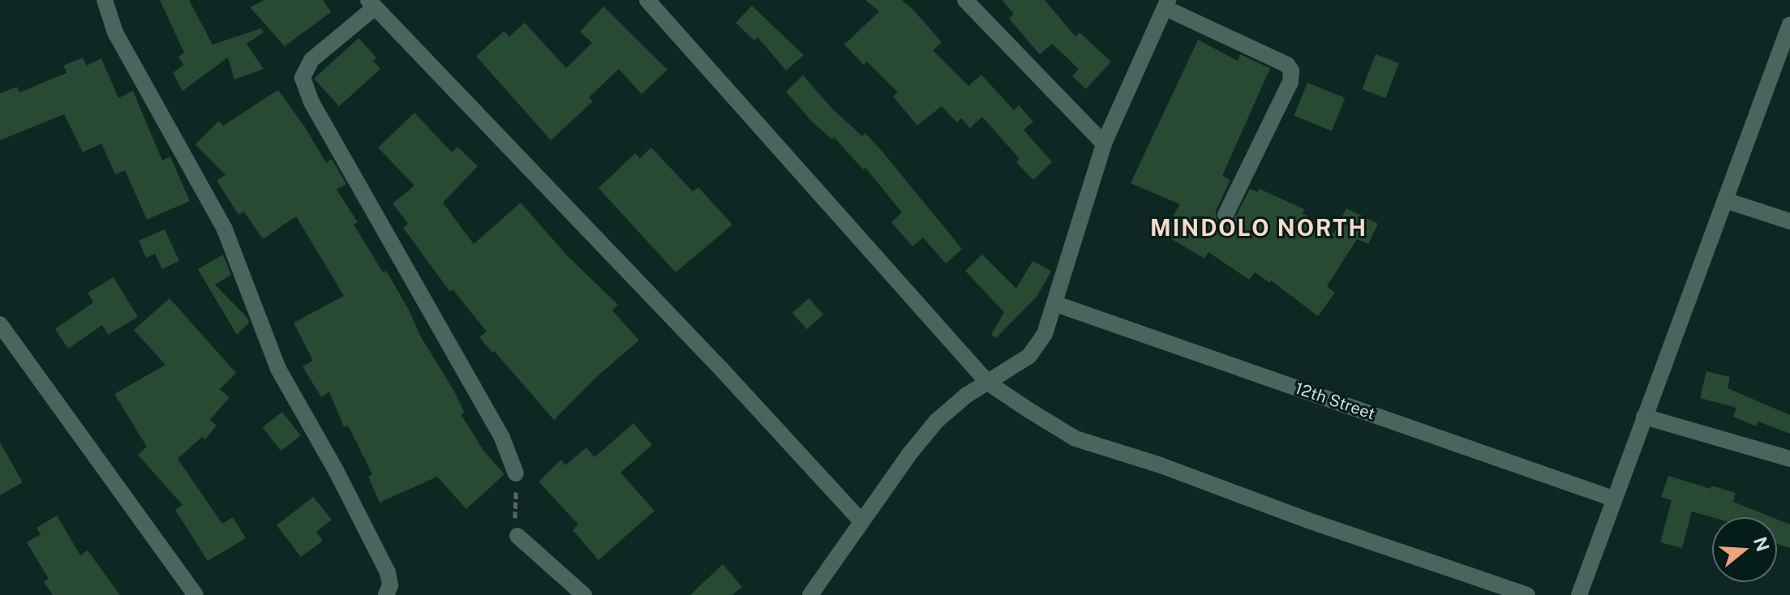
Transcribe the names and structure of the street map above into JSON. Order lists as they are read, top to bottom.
{
  "streets": {
    "street": ["12th Street"]
  },
  "districts": ["MINDOLO NORTH"],
  "north": "right"
}
